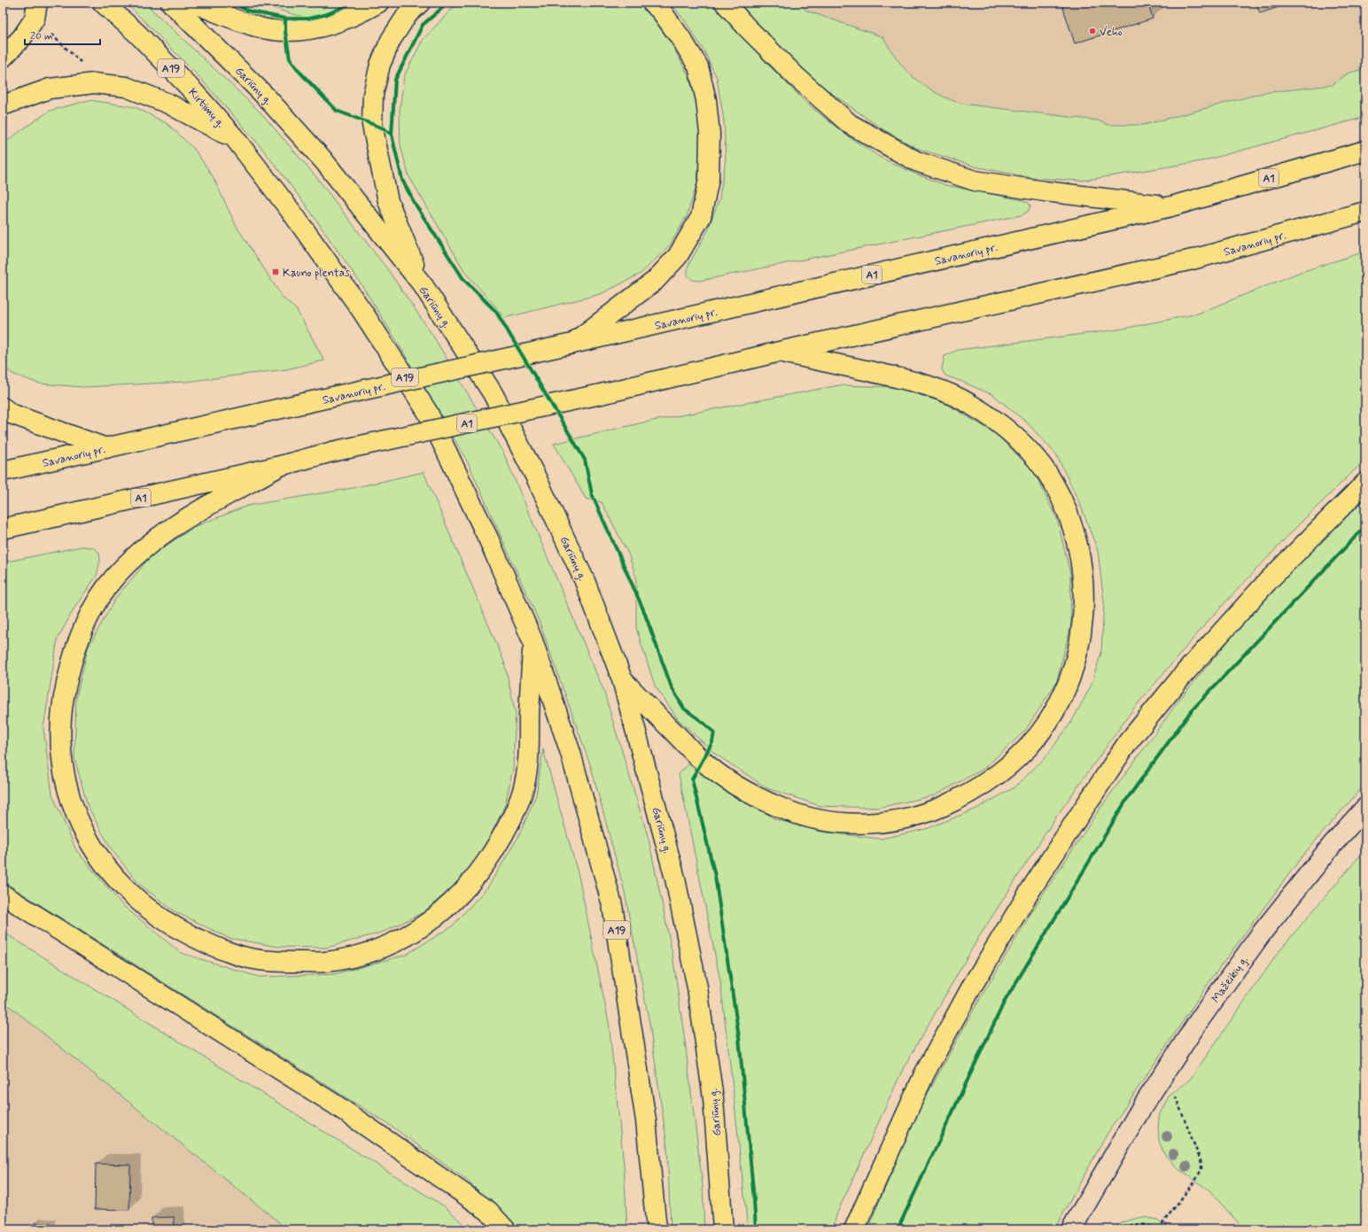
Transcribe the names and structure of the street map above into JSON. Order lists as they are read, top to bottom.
{
  "streets": {
    "highway": [
      "A19",
      "Gariūnų g.",
      "Kirtimų g.",
      "A1",
      "Savanorių pr."
    ],
    "street": ["Mažeikių g."]
  },
  "crossings": [
    ["A19", "Kirtimų g."]
  ],
  "places": {
    "other": ["Veho"],
    "transit": ["Kauno plentas"]
  },
  "scale_bar": "20 m"
}
